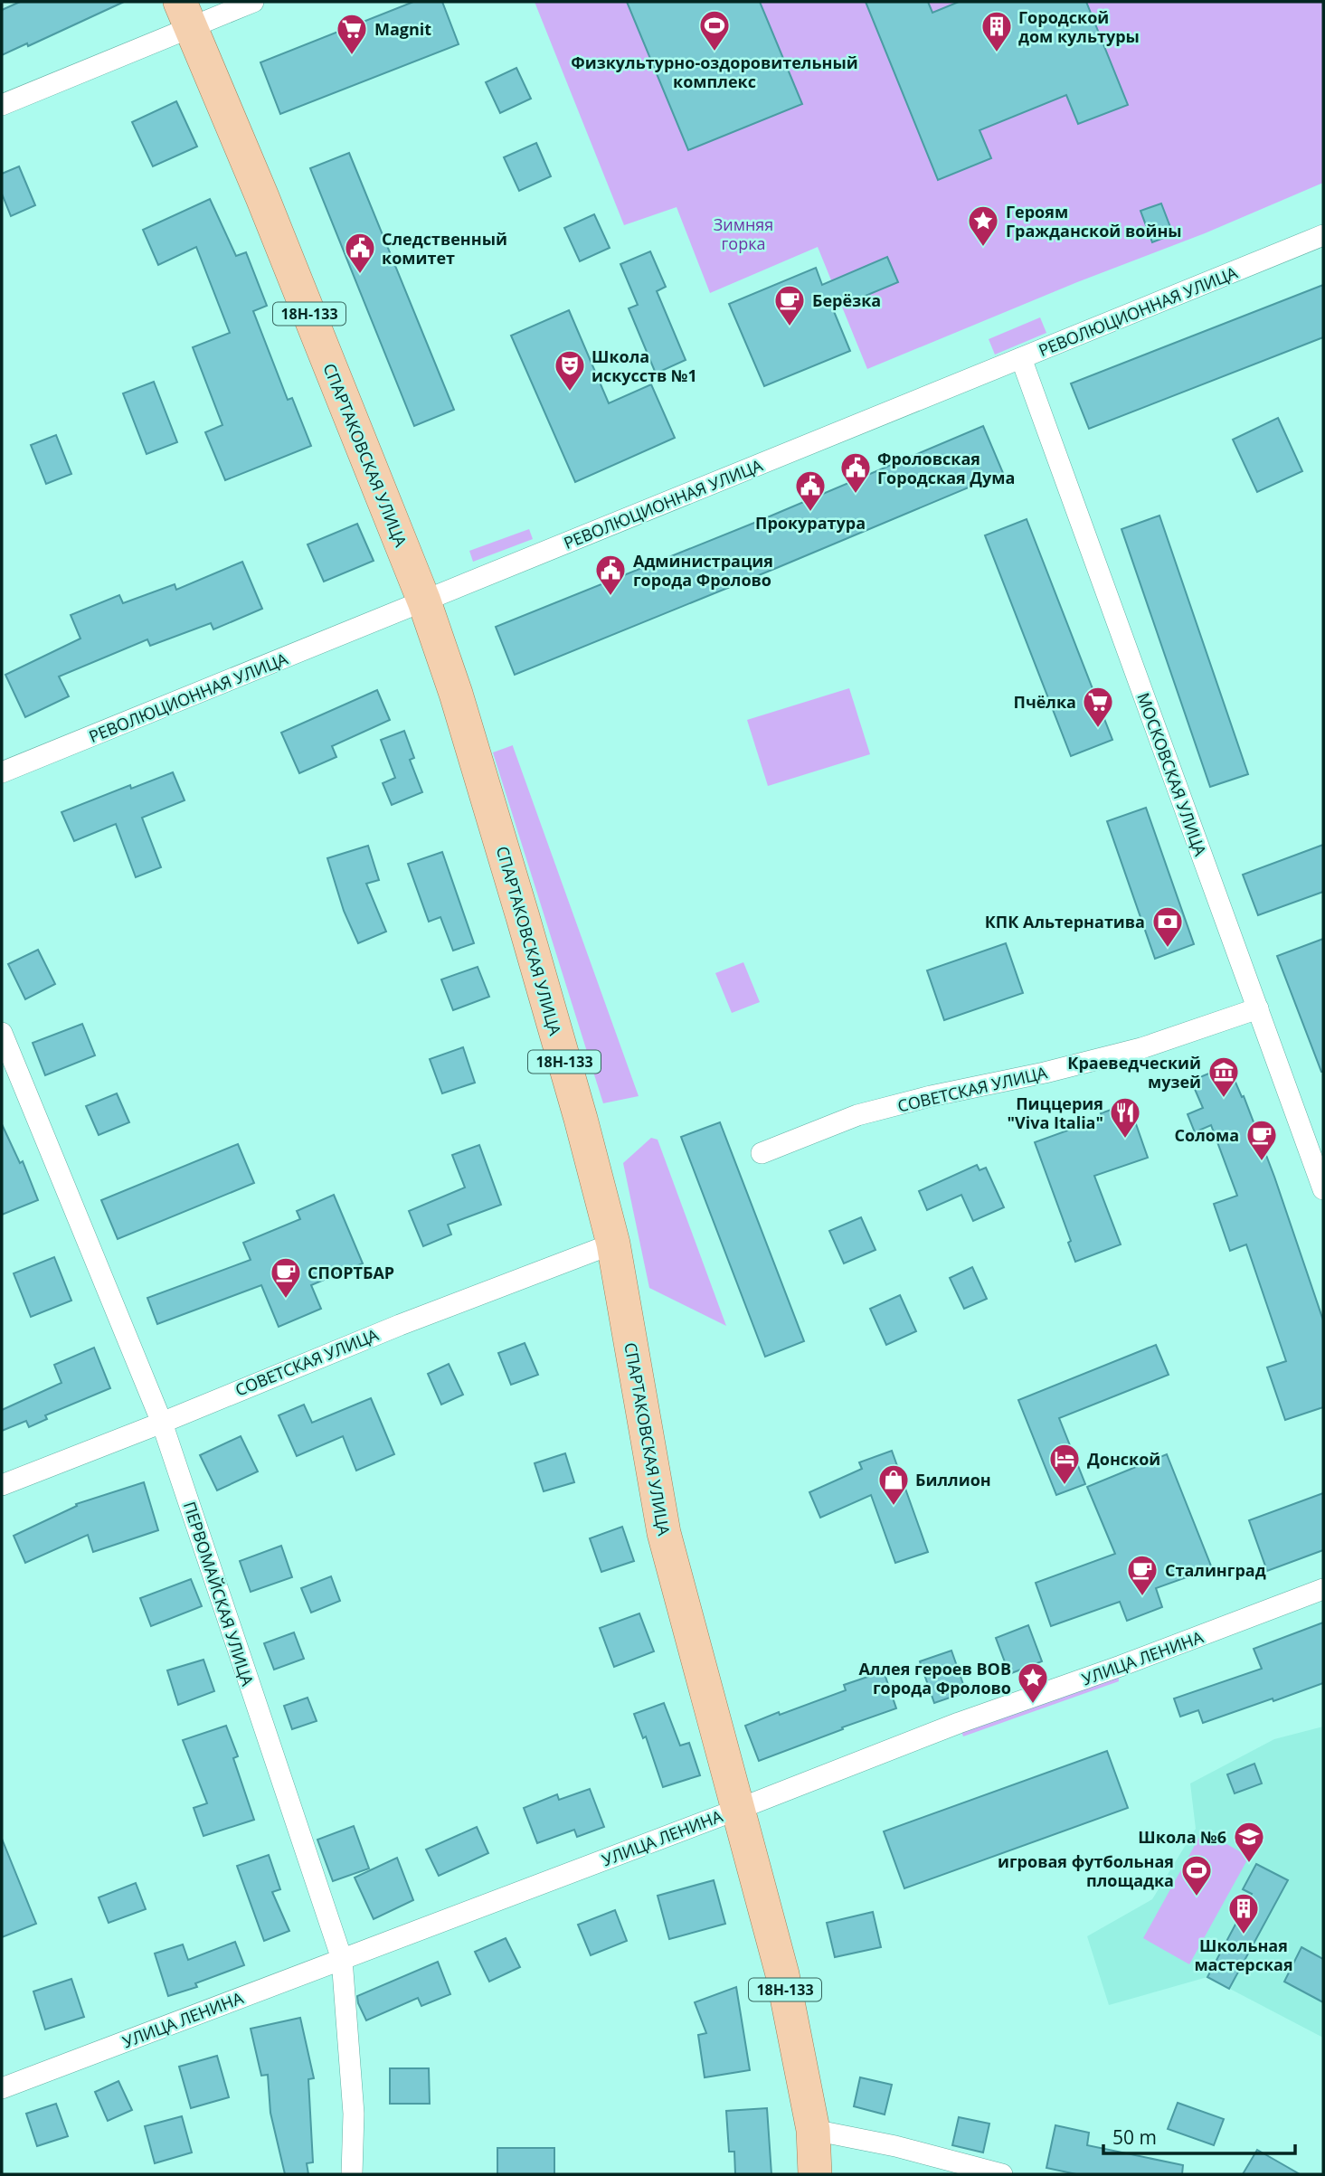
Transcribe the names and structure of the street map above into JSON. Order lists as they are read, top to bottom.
{
  "streets": {
    "main road": ["18Н-133", "СПАРТАКОВСКАЯ УЛИЦА"],
    "street": [
      "РЕВОЛЮЦИОННАЯ УЛИЦА",
      "МОСКОВСКАЯ УЛИЦА",
      "СОВЕТСКАЯ УЛИЦА",
      "ПЕРВОМАЙСКАЯ УЛИЦА",
      "УЛИЦА ЛЕНИНА"
    ]
  },
  "crossings": [
    ["РЕВОЛЮЦИОННАЯ УЛИЦА", "СПАРТАКОВСКАЯ УЛИЦА"],
    ["РЕВОЛЮЦИОННАЯ УЛИЦА", "МОСКОВСКАЯ УЛИЦА"],
    ["СПАРТАКОВСКАЯ УЛИЦА", "СОВЕТСКАЯ УЛИЦА"],
    ["СПАРТАКОВСКАЯ УЛИЦА", "УЛИЦА ЛЕНИНА"],
    ["МОСКОВСКАЯ УЛИЦА", "СОВЕТСКАЯ УЛИЦА"],
    ["СОВЕТСКАЯ УЛИЦА", "ПЕРВОМАЙСКАЯ УЛИЦА"],
    ["ПЕРВОМАЙСКАЯ УЛИЦА", "УЛИЦА ЛЕНИНА"]
  ],
  "parks": ["Зимняя горка"],
  "places": {
    "sports": ["Физкультурно-оздоровительный комплекс", "игровая футбольная площадка"],
    "building": ["Городской дом культуры", "Школьная мастерская"],
    "supermarket": ["Magnit", "Пчёлка"],
    "place": ["Героям Гражданской войны", "Аллея героев ВОВ города Фролово"],
    "public building": [
      "Следственный комитет",
      "Фроловская Городская Дума",
      "Прокуратура",
      "Администрация города Фролово"
    ],
    "cafe": [
      "Берёзка",
      "Солома",
      "СПОРТБАР",
      "Сталинград"
    ],
    "theatre": ["Школа искусств №1"],
    "bank": ["КПК Альтернатива"],
    "museum": ["Краеведческий музей"],
    "restaurant": ["Пиццерия \"Viva Italia\""],
    "hotel": ["Донской"],
    "shop": ["Биллион"],
    "school or university": ["Школа №6"]
  },
  "scale_bar": "50 m"
}
